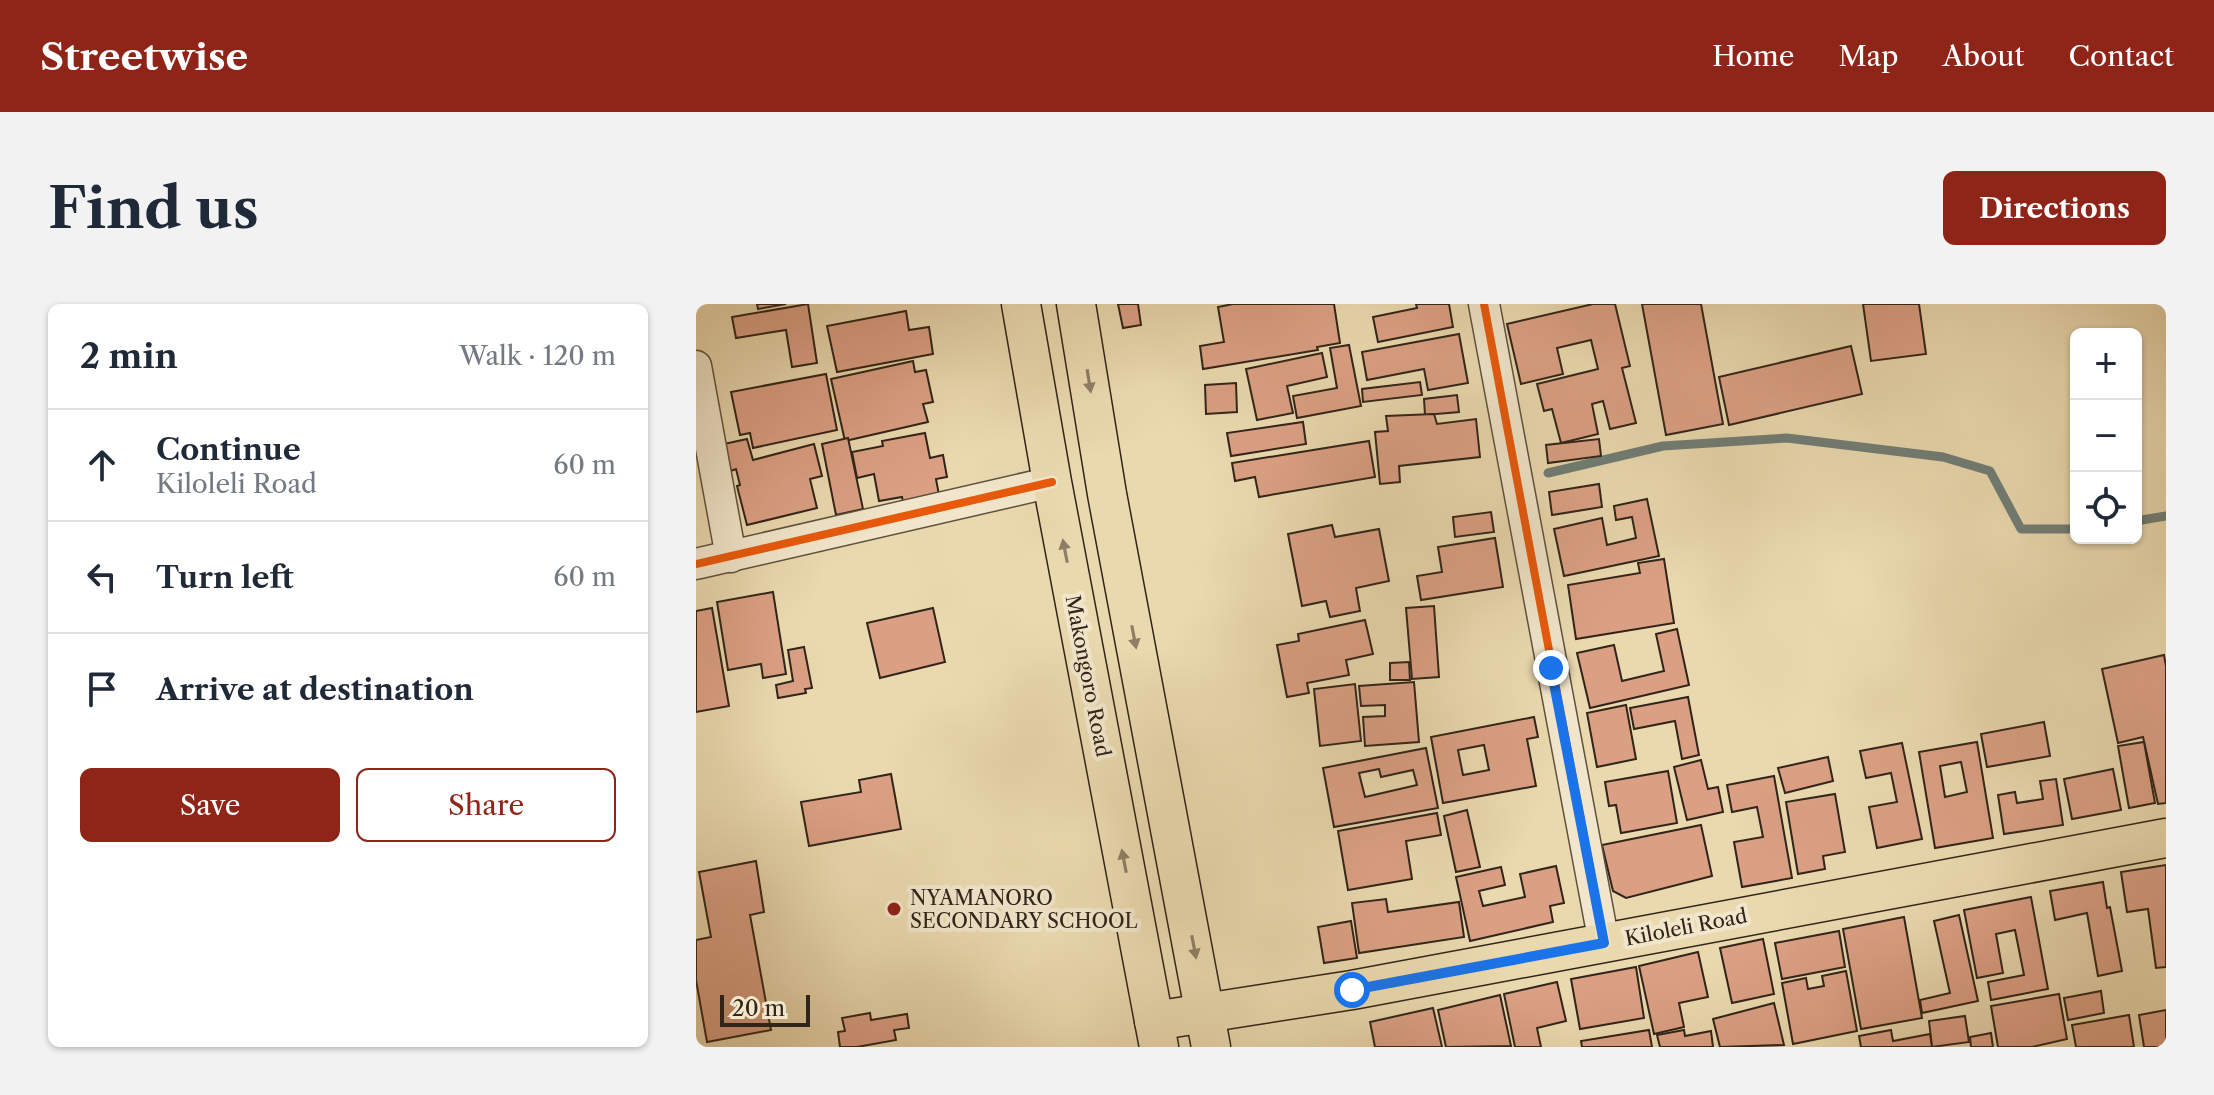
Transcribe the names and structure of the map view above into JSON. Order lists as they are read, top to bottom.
{
  "streets": {
    "main road": ["Makongoro Road", "Kiloleli Road"]
  },
  "crossings": [
    ["Makongoro Road", "Kiloleli Road"]
  ],
  "places": ["NYAMANORO SECONDARY SCHOOL"],
  "scale_bar": "20 m",
  "page": {
    "header": "Streetwise",
    "nav": [
      "Home",
      "Map",
      "About",
      "Contact"
    ],
    "buttons": [
      "Directions",
      ["Save", "Share"]
    ],
    "title": "Find us",
    "heading": ["2 min", "Walk · 120 m"],
    "map_buttons": ["+", "−"],
    "list": [
      ["Continue", "Kiloleli Road", "60 m"],
      ["Turn left", "60 m"],
      "Arrive at destination"
    ],
    "scale": "20 m"
  }
}
